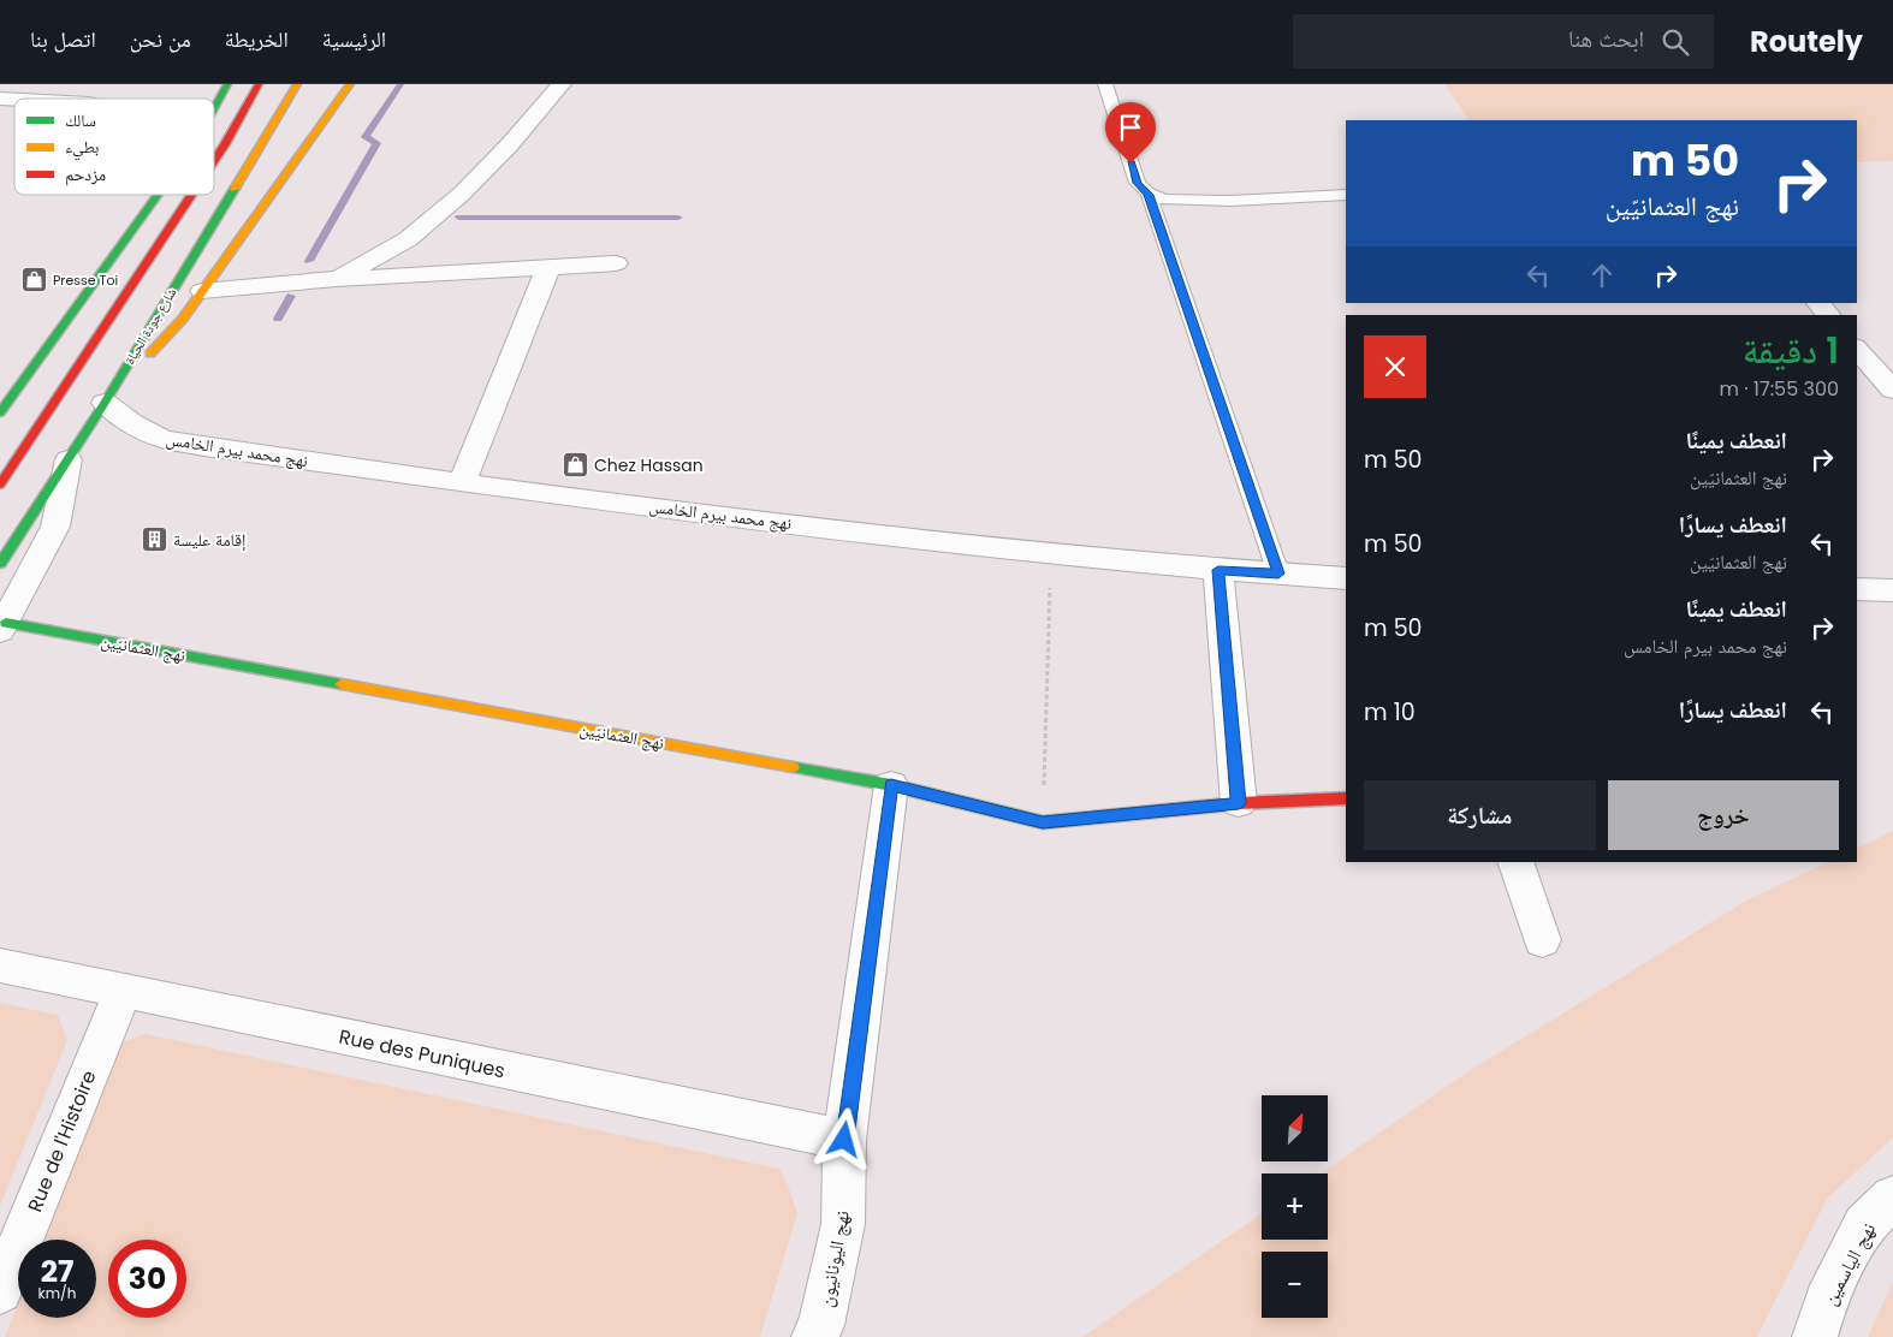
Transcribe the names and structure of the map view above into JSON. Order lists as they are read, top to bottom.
{
  "streets": {
    "main road": ["شارع جودة الحياة", "نهج العثمانيّين"],
    "street": [
      "نهج محمد بيرم الخامس",
      "Rue des Puniques",
      "Rue de l'Histoire",
      "نهج اليونانيون",
      "نهج الياسمين"
    ]
  },
  "crossings": [
    ["شارع جودة الحياة", "نهج محمد بيرم الخامس"],
    ["نهج العثمانيّين", "نهج اليونانيون"],
    ["Rue des Puniques", "Rue de l'Histoire"],
    ["Rue des Puniques", "نهج اليونانيون"]
  ],
  "places": {
    "shop": ["Presse Toi", "Chez Hassan"],
    "building": ["إقامة عليسة"]
  },
  "legend": ["سالك", "بطيء", "مزدحم"],
  "north": "top right",
  "page": {
    "header": "Routely",
    "search": "ابحث هنا",
    "nav": [
      "الرئيسية",
      "الخريطة",
      "من نحن",
      "اتصل بنا"
    ],
    "turn": ["50 m", "نهج العثمانيّين"],
    "heading": ["1 دقيقة", "300 m · 17:55"],
    "list": [
      {
        "name": "انعطف يمينًا",
        "note": "نهج العثمانيّين",
        "value": "50 m"
      },
      {
        "name": "انعطف يسارًا",
        "note": "نهج العثمانيّين",
        "value": "50 m"
      },
      {
        "name": "انعطف يمينًا",
        "note": "نهج محمد بيرم الخامس",
        "value": "50 m"
      },
      {
        "name": "انعطف يسارًا",
        "value": "10 m"
      }
    ],
    "buttons": ["خروج", "مشاركة"],
    "map_buttons": ["+", "−"],
    "speed": "27 km/h",
    "limit": "30"
  }
}
